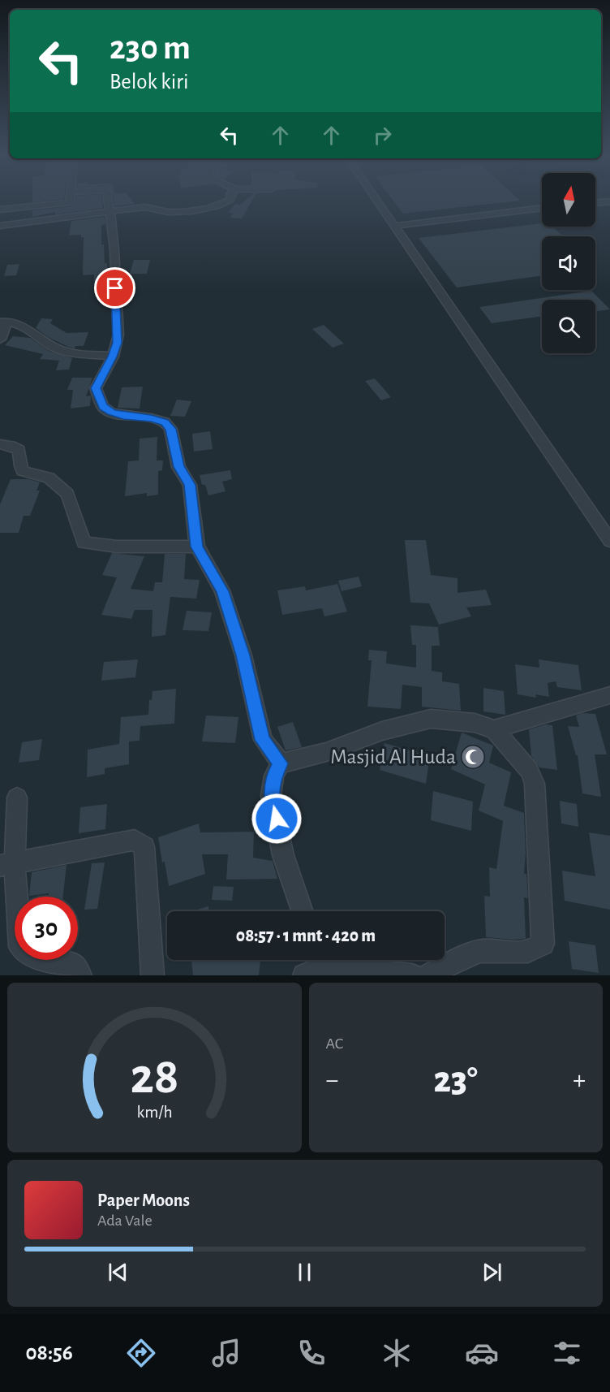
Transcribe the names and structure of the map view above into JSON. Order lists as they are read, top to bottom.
{
  "places": {
    "mosque": ["Masjid Al Huda"]
  },
  "north": "top",
  "page": {
    "turn": ["230 m", "Belok kiri"],
    "limit": "30",
    "trip": "08:57 · 1 mnt · 420 m",
    "tile": "AC",
    "heat": ["−", "23°", "+"],
    "song": ["Paper Moons", "Ada Vale"],
    "tabs": "08:56",
    "gauge": ["28", "km/h"]
  }
}
